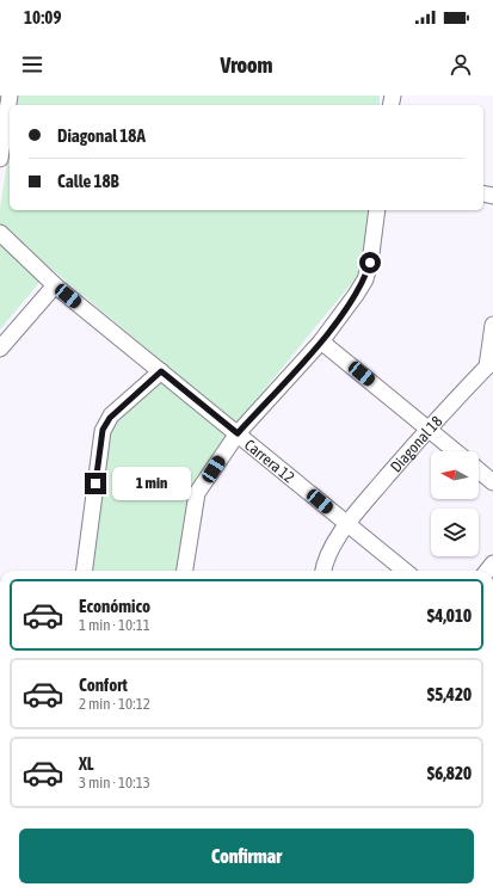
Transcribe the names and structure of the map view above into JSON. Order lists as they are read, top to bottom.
{
  "streets": {
    "street": ["Diagonal 18", "Carrera 12"]
  },
  "crossings": [
    ["Diagonal 18", "Carrera 12"]
  ],
  "north": "left",
  "page": {
    "status": "10:09",
    "header": "Vroom",
    "banner": ["Diagonal 18A", "Calle 18B"],
    "bubble": "1 min",
    "list": [
      {
        "name": "Económico",
        "note": "1 min · 10:11",
        "value": "$4,010"
      },
      {
        "name": "Confort",
        "note": "2 min · 10:12",
        "value": "$5,420"
      },
      {
        "name": "XL",
        "note": "3 min · 10:13",
        "value": "$6,820"
      }
    ],
    "buttons": "Confirmar"
  }
}
